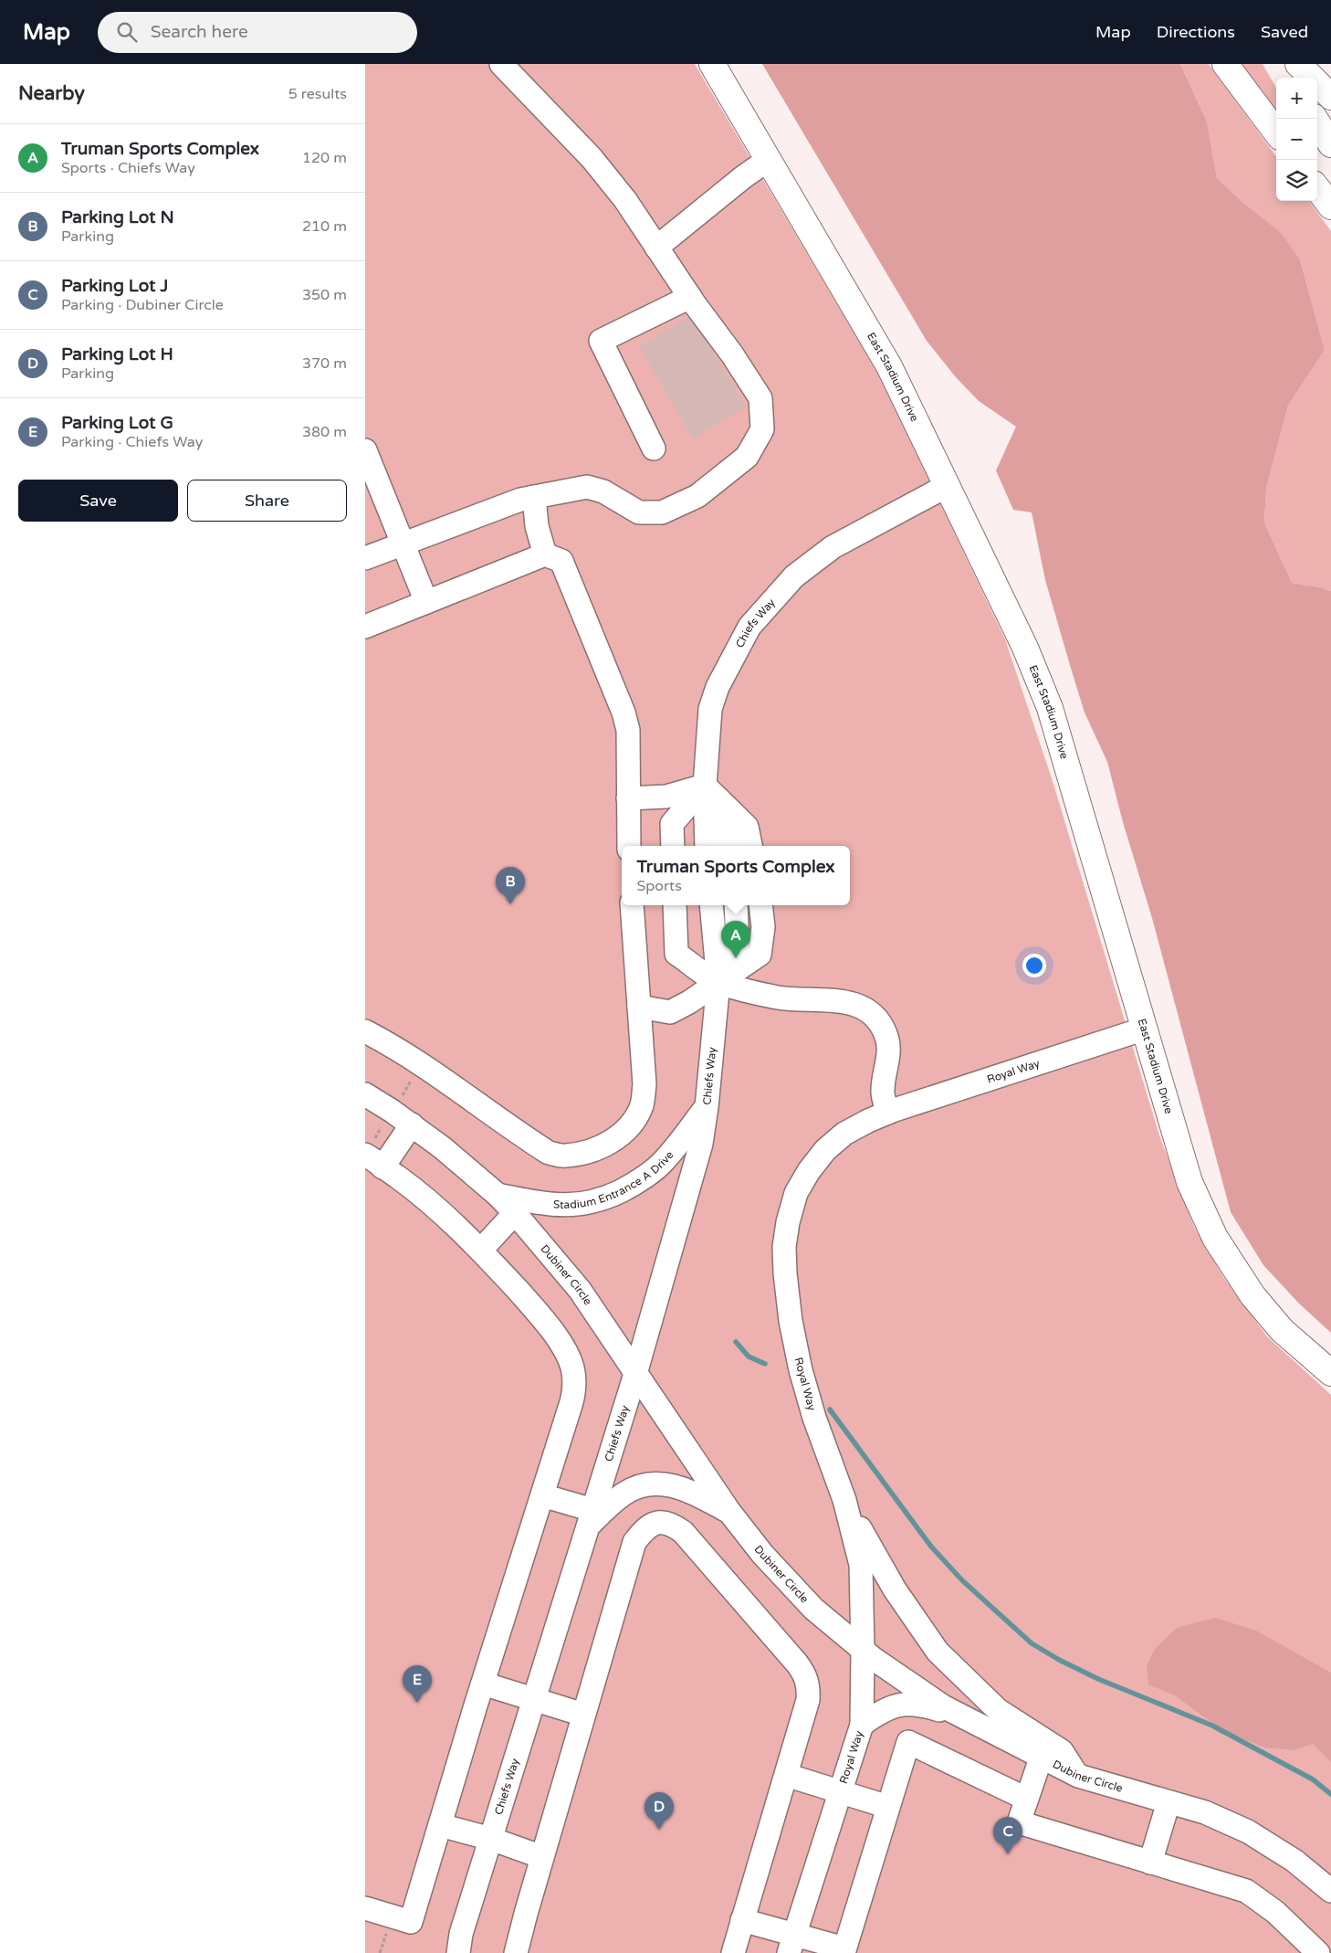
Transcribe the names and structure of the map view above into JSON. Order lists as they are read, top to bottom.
{
  "streets": {
    "main road": ["East Stadium Drive"],
    "street": [
      "Chiefs Way",
      "Royal Way",
      "Stadium Entrance A Drive",
      "Dubiner Circle"
    ]
  },
  "crossings": [
    ["East Stadium Drive", "Chiefs Way"],
    ["East Stadium Drive", "Royal Way"],
    ["Chiefs Way", "Stadium Entrance A Drive"],
    ["Chiefs Way", "Dubiner Circle"],
    ["Royal Way", "Dubiner Circle"],
    ["Stadium Entrance A Drive", "Dubiner Circle"]
  ],
  "page": {
    "header": "Map",
    "search": "Search here",
    "nav": ["Map", "Directions", "Saved"],
    "heading": ["Nearby", "5 results"],
    "map_buttons": ["+", "−"],
    "list": [
      {
        "mark": "A",
        "name": "Truman Sports Complex",
        "note": "Sports · Chiefs Way",
        "value": "120 m"
      },
      {
        "mark": "B",
        "name": "Parking Lot N",
        "note": "Parking",
        "value": "210 m"
      },
      {
        "mark": "C",
        "name": "Parking Lot J",
        "note": "Parking · Dubiner Circle",
        "value": "350 m"
      },
      {
        "mark": "D",
        "name": "Parking Lot H",
        "note": "Parking",
        "value": "370 m"
      },
      {
        "mark": "E",
        "name": "Parking Lot G",
        "note": "Parking · Chiefs Way",
        "value": "380 m"
      }
    ],
    "buttons": ["Save", "Share"],
    "popup": ["Truman Sports Complex", "Sports"],
    "pins": [
      "B",
      "A",
      "E",
      "D",
      "C"
    ]
  }
}
